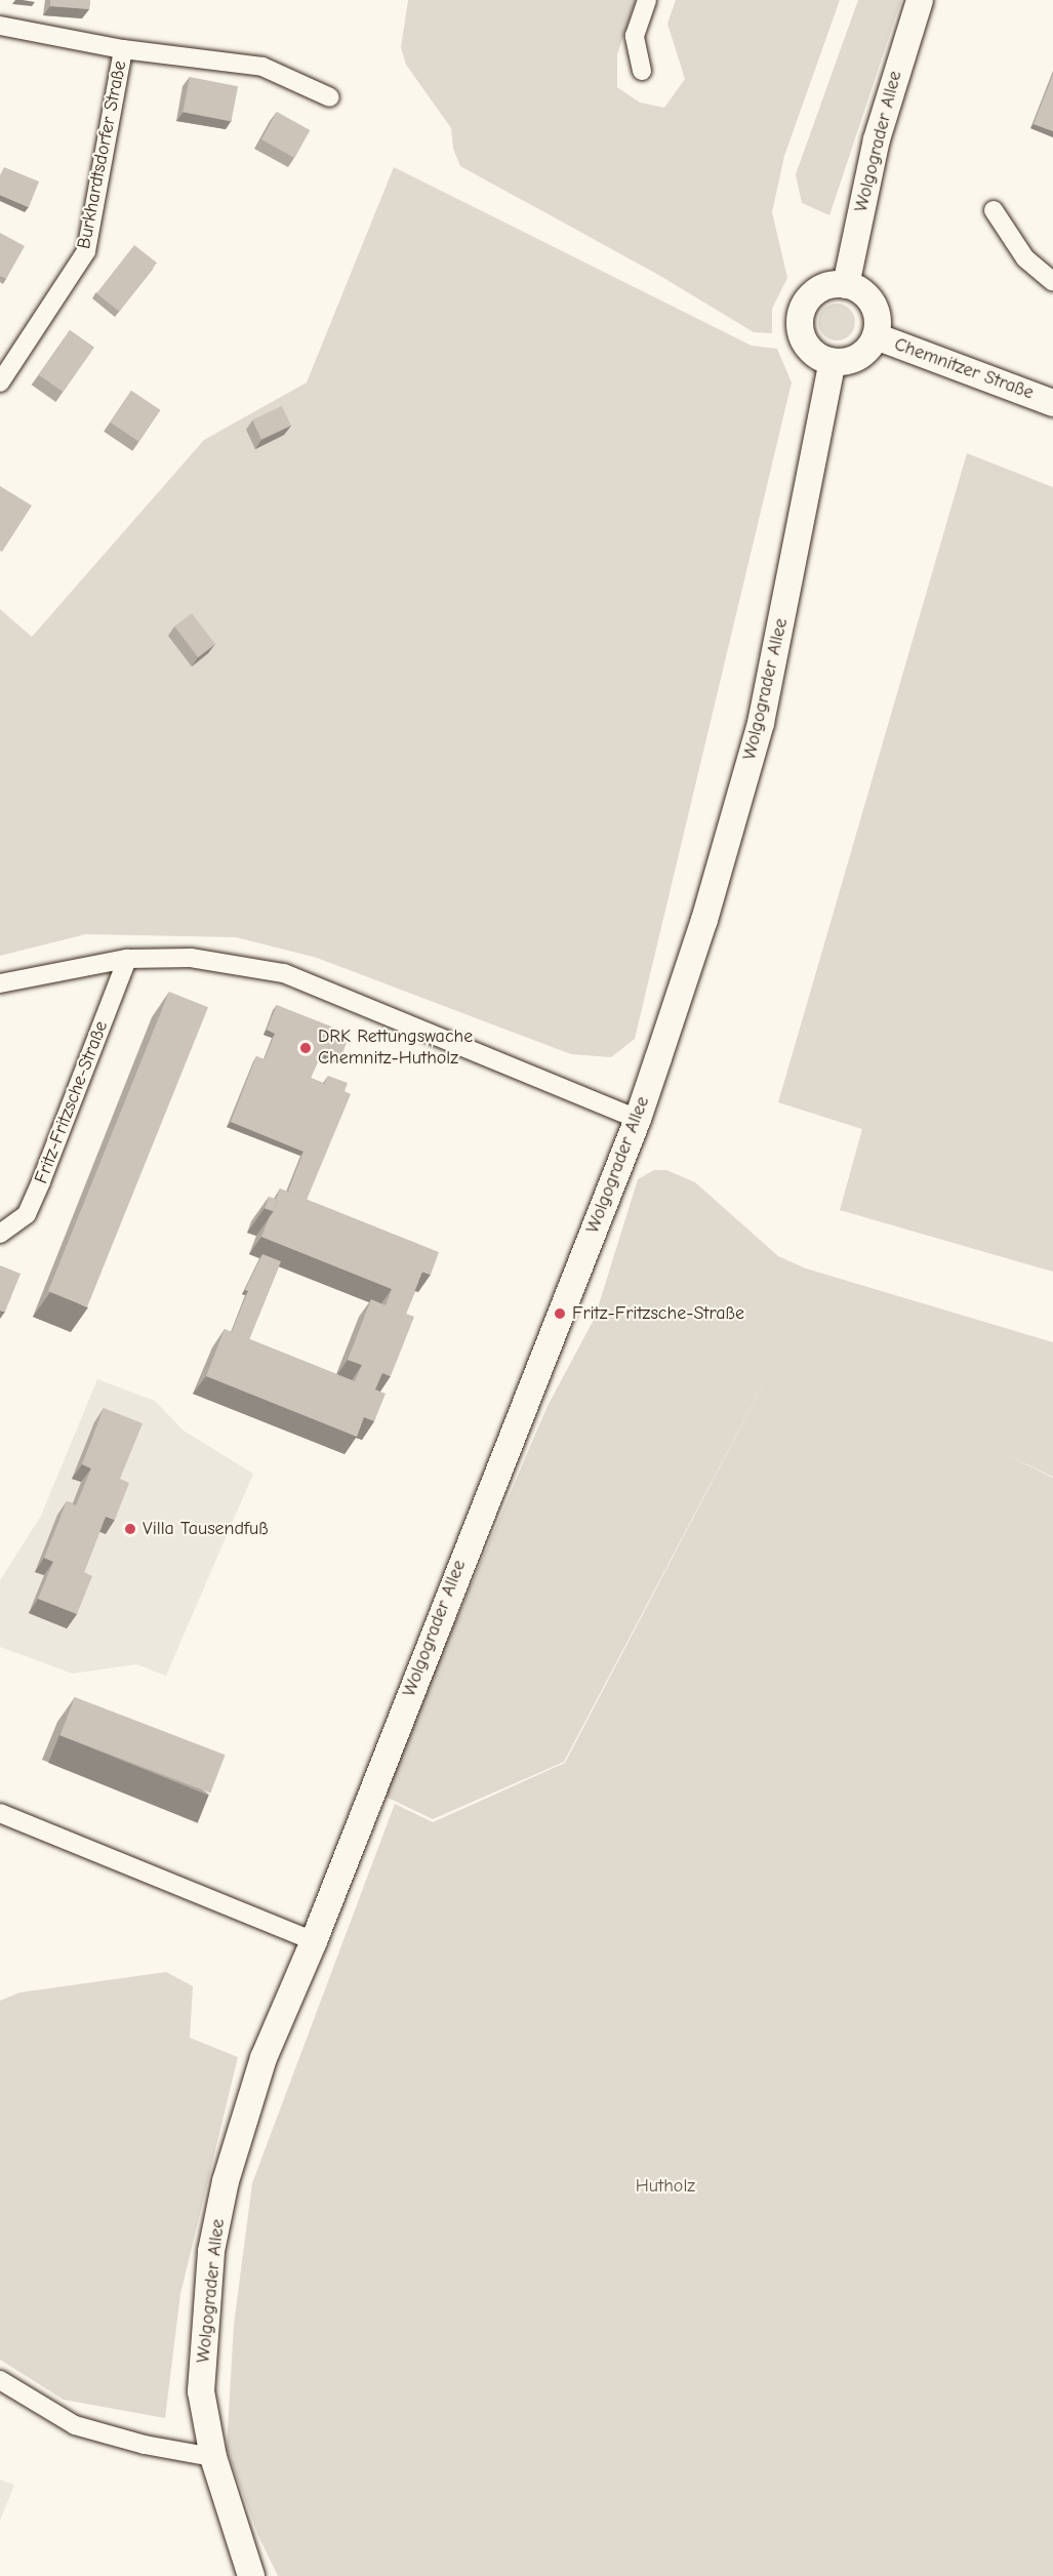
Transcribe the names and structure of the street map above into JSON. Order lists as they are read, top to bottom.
{
  "streets": {
    "main road": ["Wolgograder Allee", "Chemnitzer Straße"],
    "street": ["Burkhardtsdorfer Straße", "Fritz-Fritzsche-Straße"]
  },
  "crossings": [
    ["Wolgograder Allee", "Chemnitzer Straße"]
  ],
  "parks": ["Hutholz"],
  "places": ["DRK Rettungswache Chemnitz-Hutholz", "Fritz-Fritzsche-Straße", "Villa Tausendfuß"]
}
